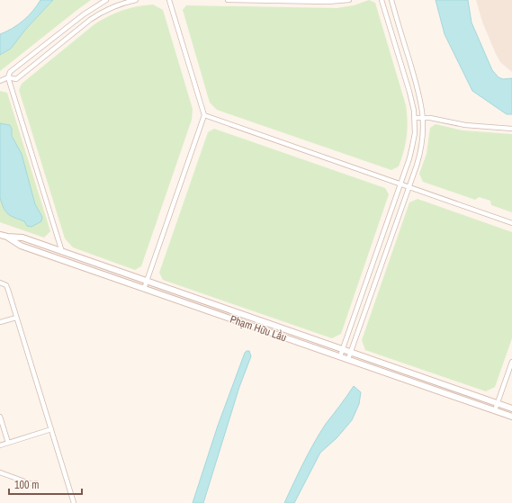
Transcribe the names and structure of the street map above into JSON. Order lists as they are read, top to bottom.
{
  "streets": {
    "main road": ["Phạm Hữu Lầu"]
  },
  "scale_bar": "100 m"
}
